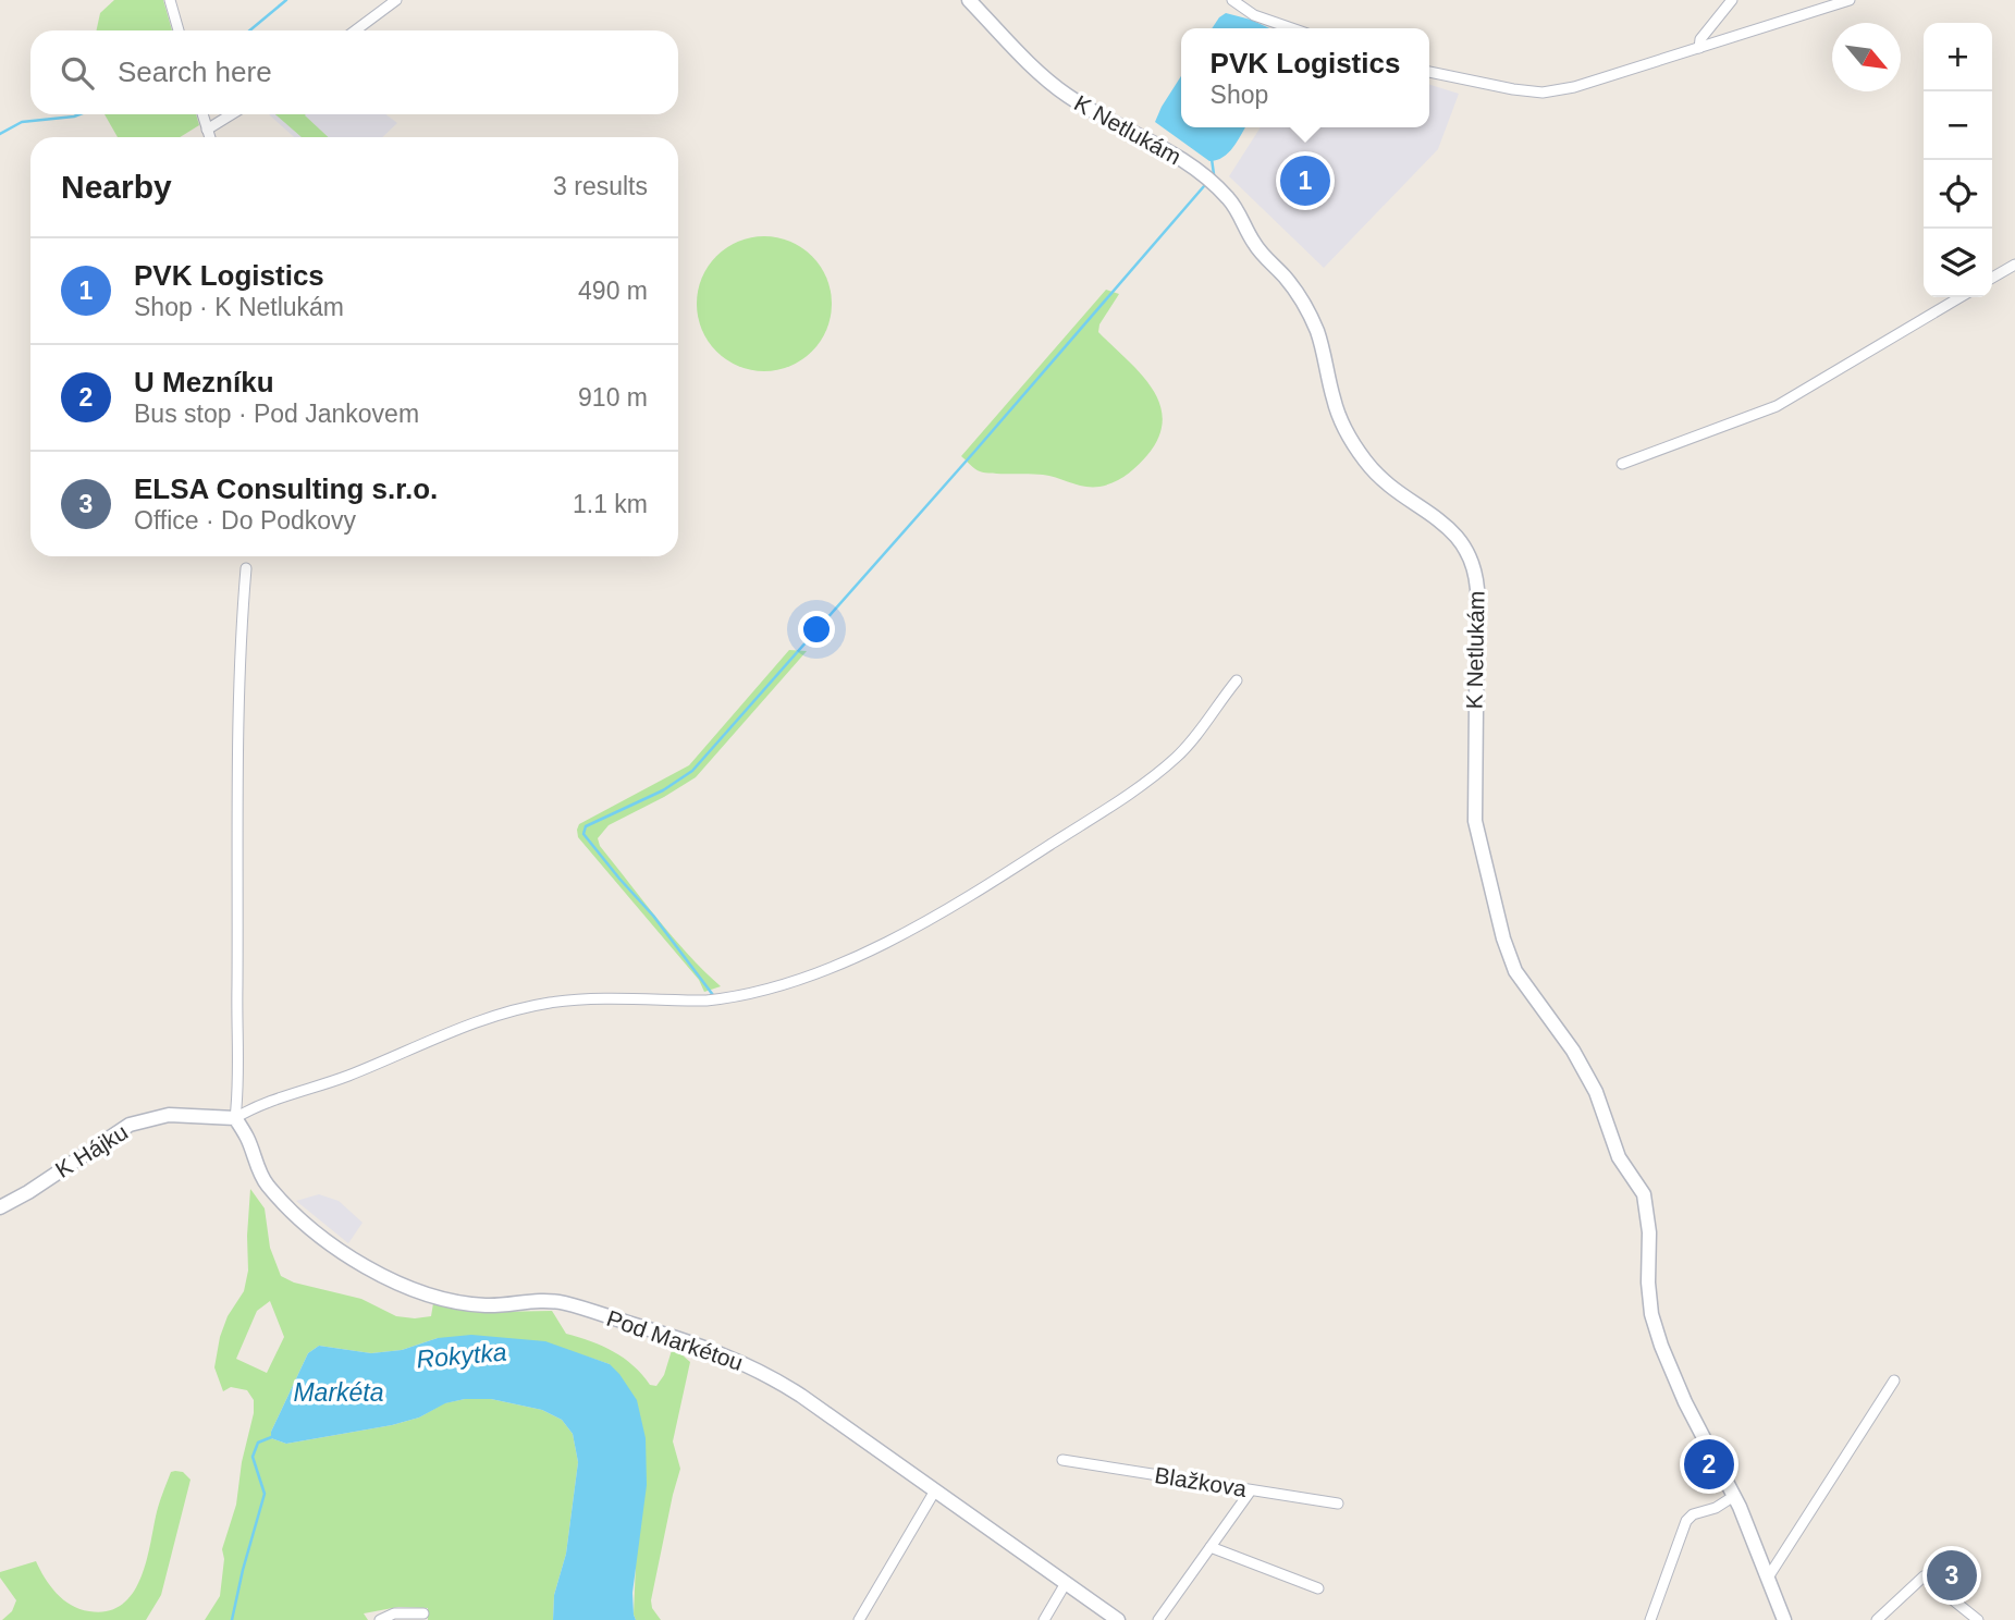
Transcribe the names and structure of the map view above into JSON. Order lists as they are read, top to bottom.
{
  "streets": {
    "street": [
      "K Netlukám",
      "K Hájku",
      "Pod Markétou",
      "Blažkova"
    ]
  },
  "crossings": [
    ["K Hájku", "Pod Markétou"]
  ],
  "water": ["Rokytka", "Markéta"],
  "north": "bottom right",
  "page": {
    "map_buttons": ["+", "−"],
    "popup": ["PVK Logistics", "Shop"],
    "search": "Search here",
    "heading": ["Nearby", "3 results"],
    "pins": ["1", "2", "3"],
    "list": [
      {
        "mark": "1",
        "name": "PVK Logistics",
        "note": "Shop · K Netlukám",
        "value": "490 m"
      },
      {
        "mark": "2",
        "name": "U Mezníku",
        "note": "Bus stop · Pod Jankovem",
        "value": "910 m"
      },
      {
        "mark": "3",
        "name": "ELSA Consulting s.r.o.",
        "note": "Office · Do Podkovy",
        "value": "1.1 km"
      }
    ]
  }
}
